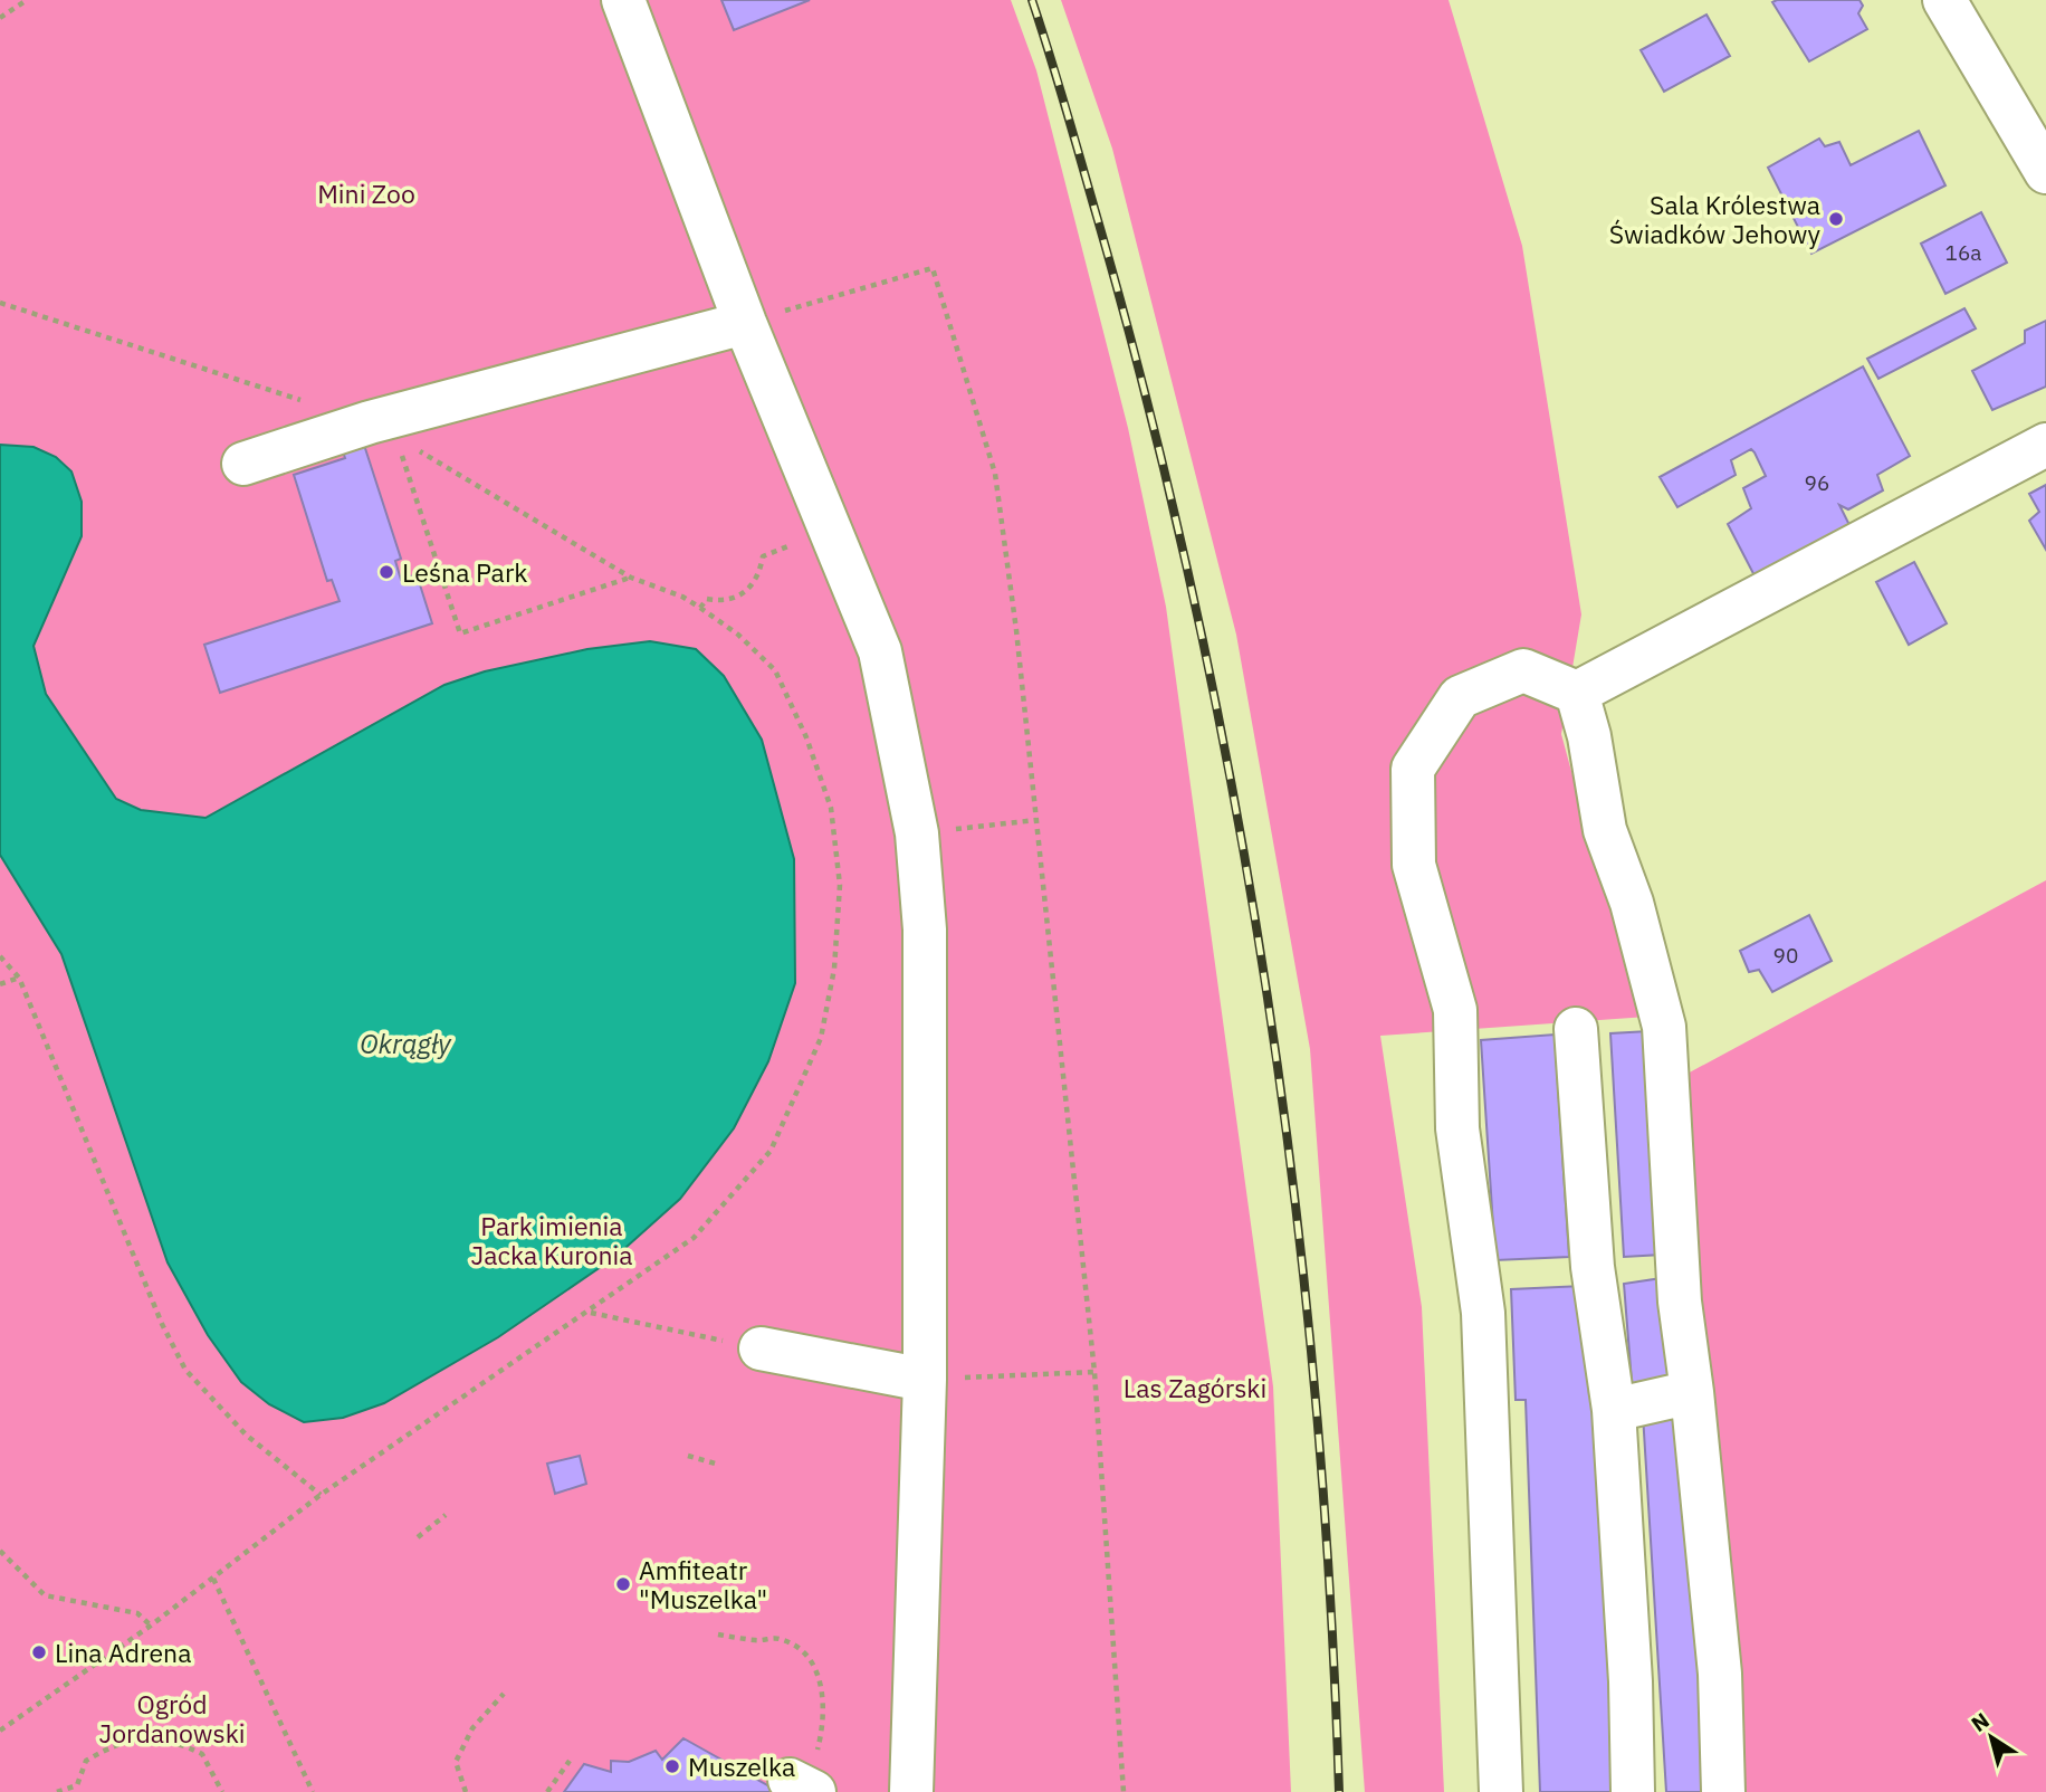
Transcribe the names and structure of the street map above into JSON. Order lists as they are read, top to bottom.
{
  "water": ["Okrągły"],
  "parks": [
    "Mini Zoo",
    "Park imienia Jacka Kuronia",
    "Las Zagórski",
    "Ogród Jordanowski"
  ],
  "places": [
    "Sala Królestwa Świadków Jehowy",
    "Leśna Park",
    "Amfiteatr \"Muszelka\"",
    "Lina Adrena",
    "Muszelka"
  ],
  "house_numbers": ["16a", "96", "90"],
  "north": "top left"
}
